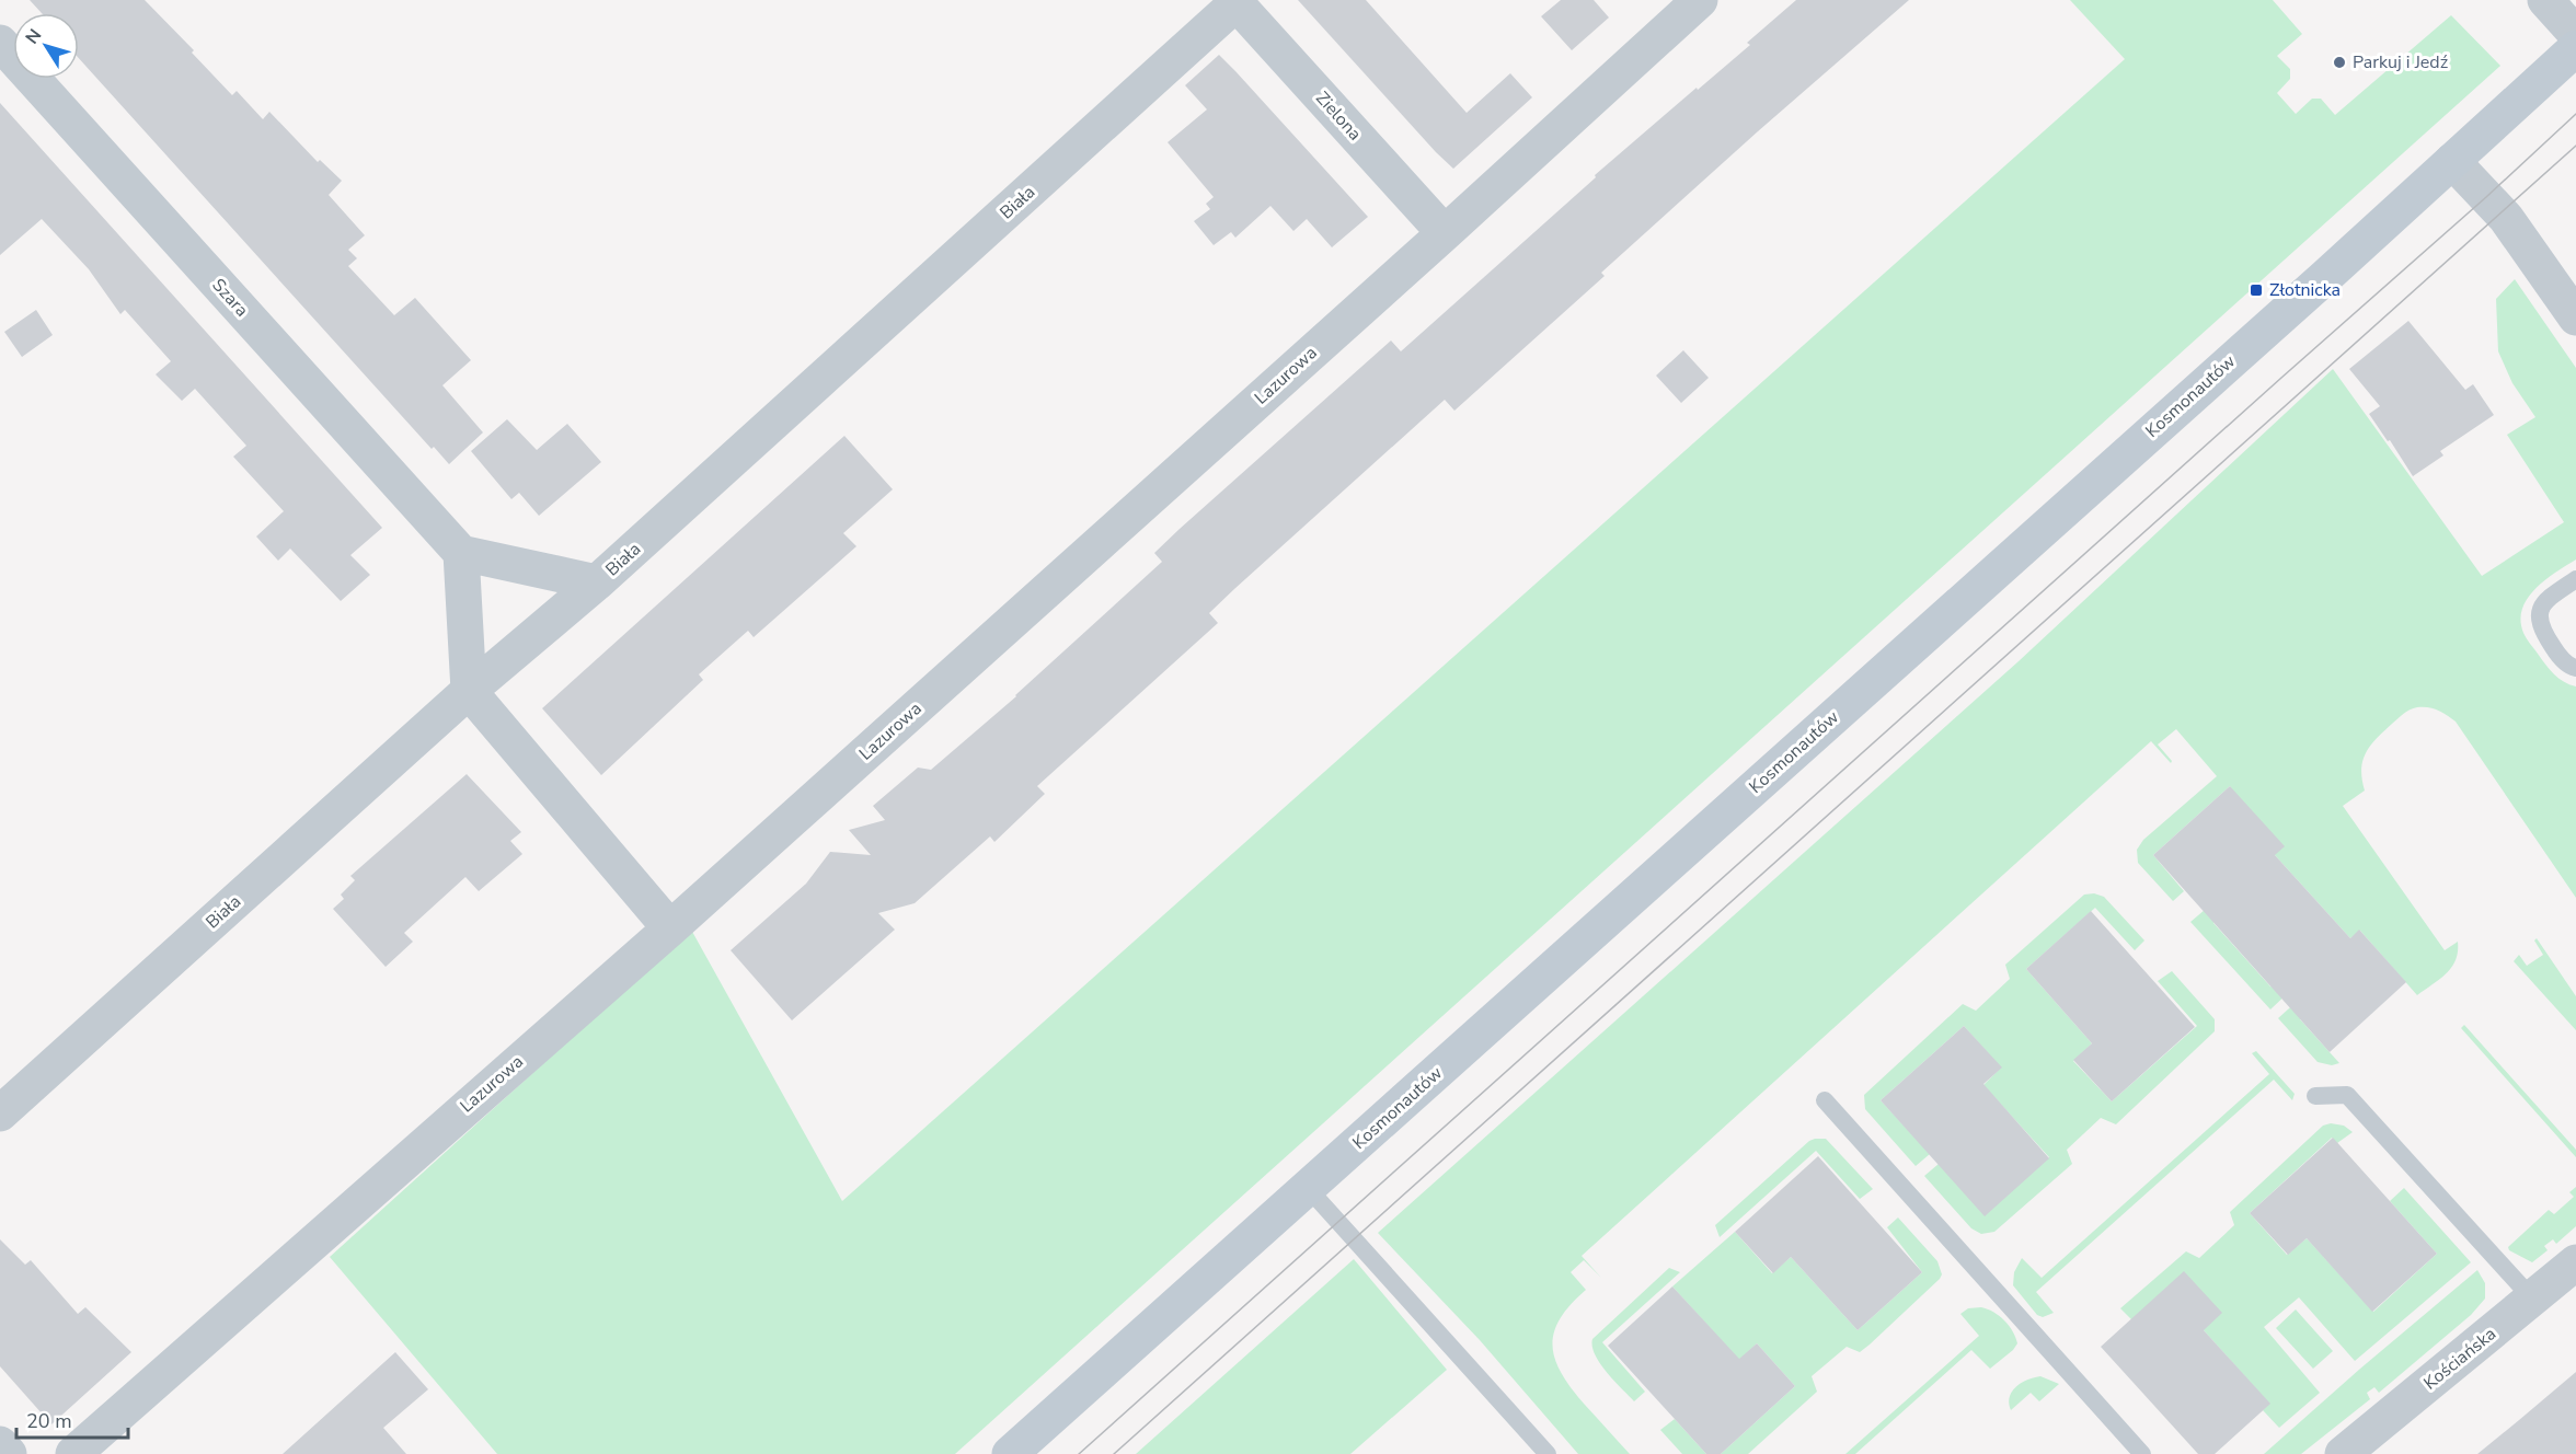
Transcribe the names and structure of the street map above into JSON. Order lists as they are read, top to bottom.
{
  "streets": {
    "main road": ["Kosmonautów"],
    "street": [
      "Zielona",
      "Biała",
      "Szara",
      "Lazurowa",
      "Kościańska"
    ]
  },
  "crossings": [
    ["Zielona", "Biała"],
    ["Zielona", "Lazurowa"]
  ],
  "places": {
    "other": ["Parkuj i Jedź"],
    "transit": ["Złotnicka"]
  },
  "scale_bar": "20 m",
  "north": "top left"
}
